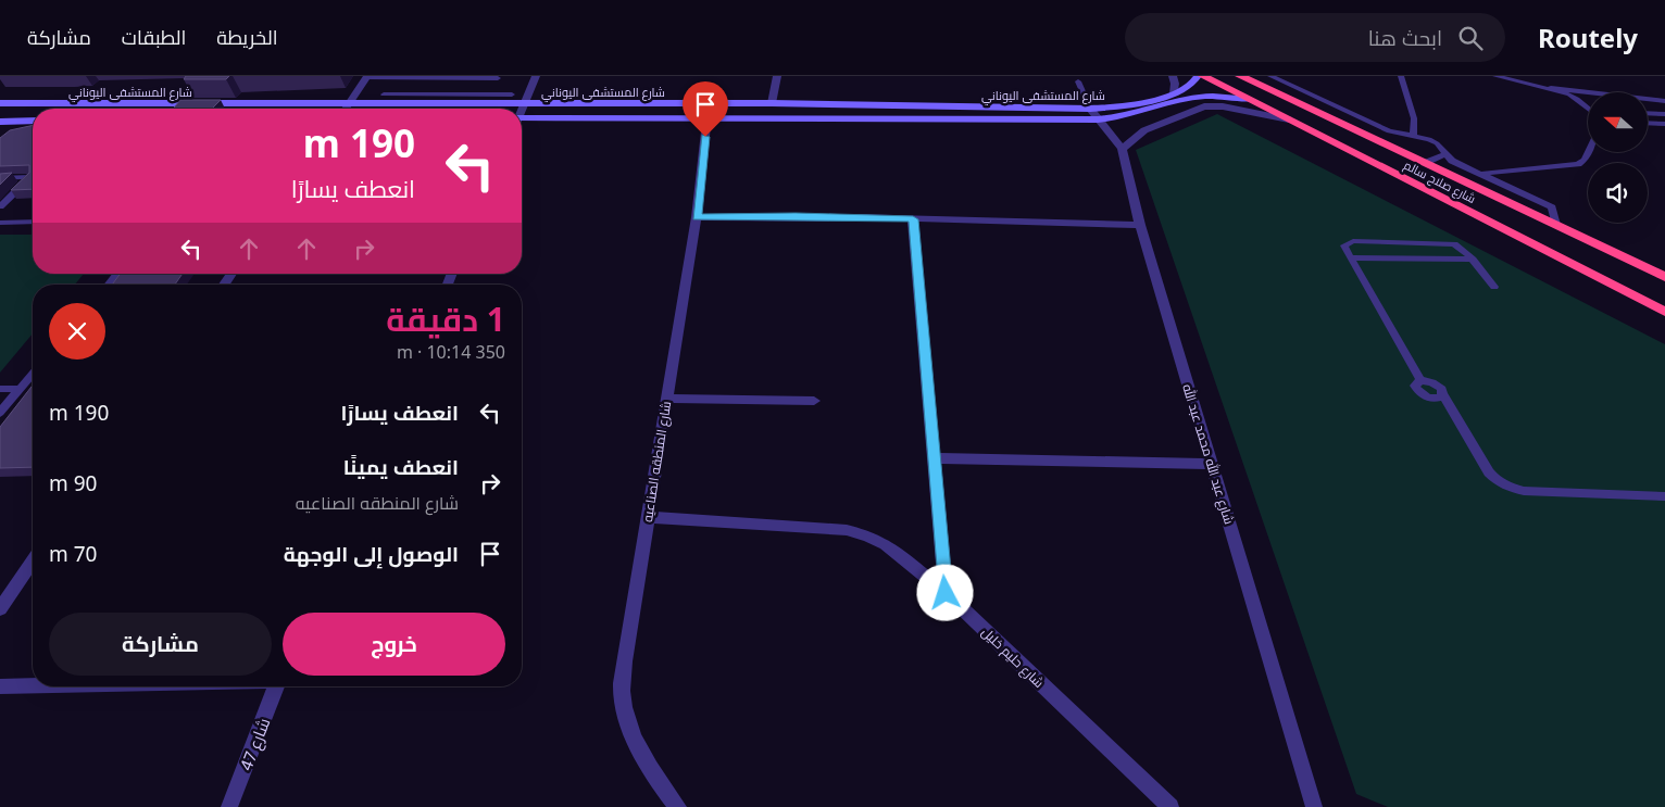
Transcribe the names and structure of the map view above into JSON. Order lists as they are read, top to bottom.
{
  "streets": {
    "highway": ["شارع صلاح سالم"],
    "street": [
      "شارع المستشفى اليوناني",
      "شارع عبد الله محمد عبد الله",
      "شارع المنطقه الصناعيه",
      "شارع حليم خليل",
      "شارع 47"
    ]
  },
  "crossings": [
    ["شارع المستشفى اليوناني", "شارع صلاح سالم"],
    ["شارع المستشفى اليوناني", "شارع عبد الله محمد عبد الله"],
    ["شارع المستشفى اليوناني", "شارع المنطقه الصناعيه"],
    ["شارع المنطقه الصناعيه", "شارع حليم خليل"]
  ],
  "north": "left",
  "page": {
    "header": "Routely",
    "search": "ابحث هنا",
    "nav": ["الخريطة", "الطبقات", "مشاركة"],
    "turn": ["190 m", "انعطف يسارًا"],
    "heading": ["1 دقيقة", "350 m · 10:14"],
    "list": [
      {
        "name": "انعطف يسارًا",
        "value": "190 m"
      },
      {
        "name": "انعطف يمينًا",
        "note": "شارع المنطقه الصناعيه",
        "value": "90 m"
      },
      {
        "name": "الوصول إلى الوجهة",
        "value": "70 m"
      }
    ],
    "buttons": ["خروج", "مشاركة"]
  }
}
